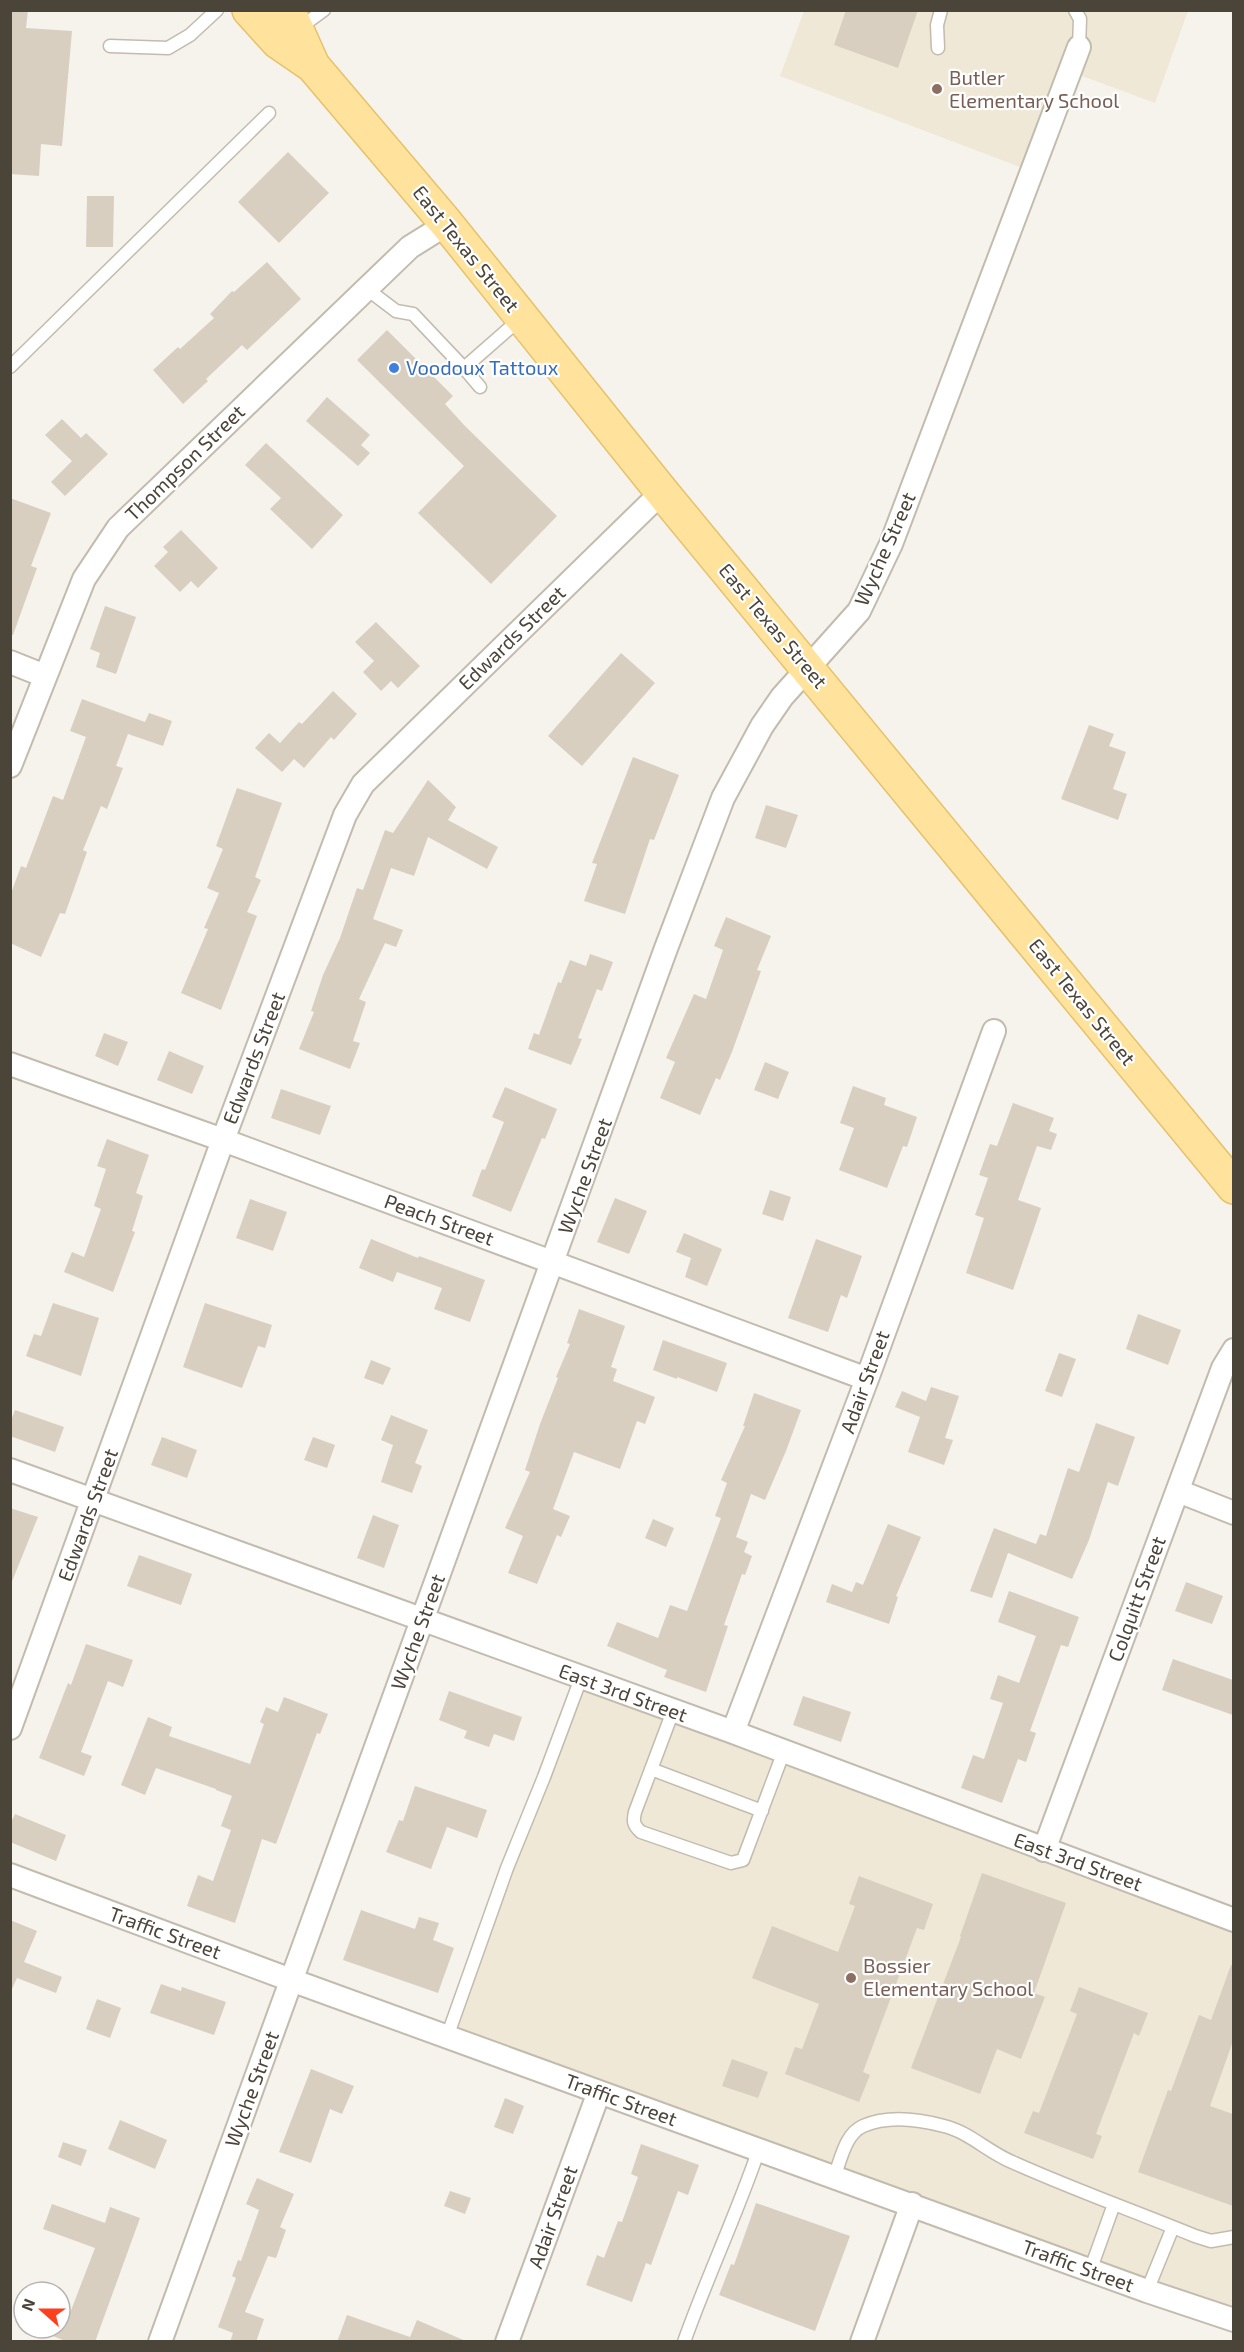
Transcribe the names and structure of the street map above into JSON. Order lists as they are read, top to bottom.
{
  "streets": {
    "main road": ["East Texas Street"],
    "street": [
      "Thompson Street",
      "Wyche Street",
      "Edwards Street",
      "Peach Street",
      "Adair Street",
      "Colquitt Street",
      "East 3rd Street",
      "Traffic Street"
    ]
  },
  "crossings": [
    ["East Texas Street", "Thompson Street"],
    ["East Texas Street", "Wyche Street"],
    ["East Texas Street", "Edwards Street"],
    ["Wyche Street", "Peach Street"],
    ["Wyche Street", "East 3rd Street"],
    ["Wyche Street", "Traffic Street"],
    ["Edwards Street", "Peach Street"],
    ["Edwards Street", "East 3rd Street"],
    ["Peach Street", "Adair Street"],
    ["Adair Street", "East 3rd Street"],
    ["Adair Street", "Traffic Street"],
    ["Colquitt Street", "East 3rd Street"]
  ],
  "places": ["Butler Elementary School", "Voodoux Tattoux", "Bossier Elementary School"],
  "north": "left"
}
